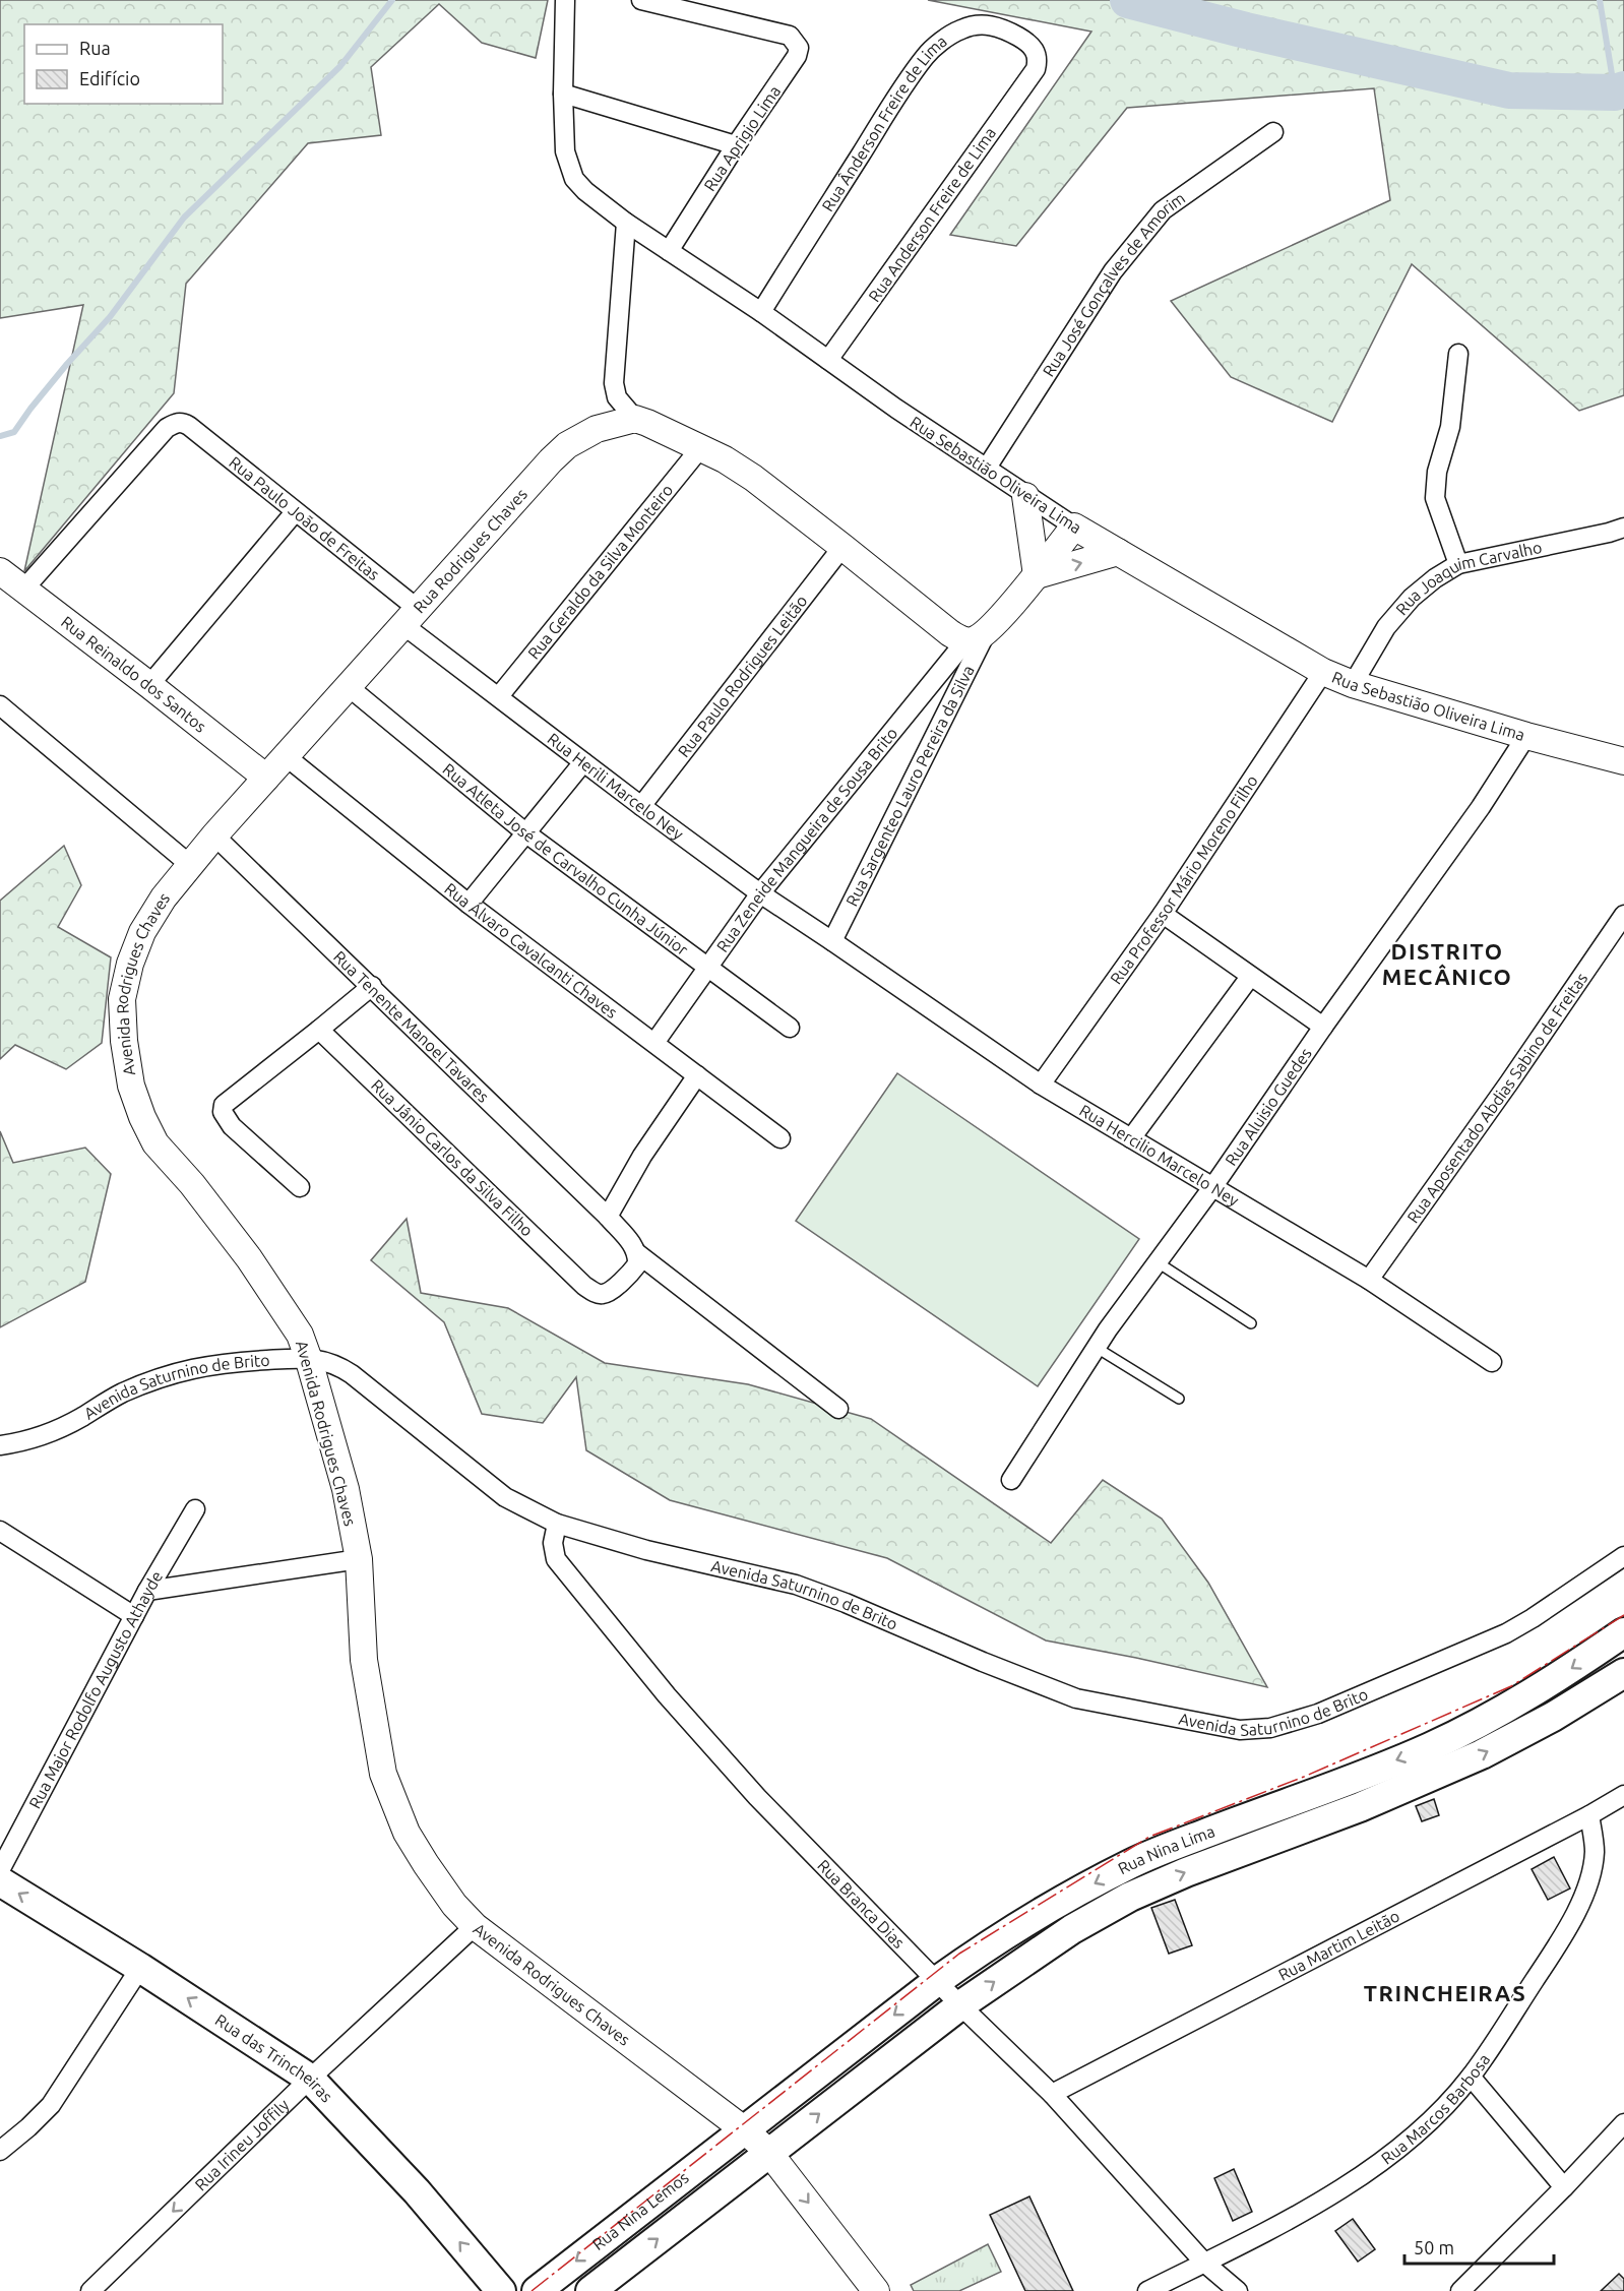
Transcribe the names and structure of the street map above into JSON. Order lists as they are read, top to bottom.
{
  "streets": {
    "main road": ["Rua Nina Lima", "Rua das Trincheiras", "Rua Nina Lemos"],
    "street": [
      "Rua Ânderson Freire de Lima",
      "Rua Aprigio Lima",
      "Rua Anderson Freire de Lima",
      "Rua José Gonçalves de Amorim",
      "Rua Sebastião Oliveira Lima",
      "Rua Paulo João de Freitas",
      "Rua Rodrigues Chaves",
      "Rua Geraldo da Silva Monteiro",
      "Rua Joaquim Carvalho",
      "Rua Reinaldo dos Santos",
      "Rua Paulo Rodrigues Leitão",
      "Rua Herili Marcelo Ney",
      "Rua Sargenteo Lauro Pereira da Silva",
      "Rua Zeneide Mangueira de Sousa Brito",
      "Rua Atleta José de Carvalho Cunha Júnior",
      "Rua Professor Mário Moreno Filho",
      "Rua Álvaro Cavalcanti Chaves",
      "Avenida Rodrigues Chaves",
      "Rua Tenente Manoel Tavares",
      "Rua Aposentado Abdias Sabino de Freitas",
      "Rua Aluisio Guedes",
      "Rua Hercilio Marcelo Ney",
      "Rua Jânio Carlos da Silva Filho",
      "Avenida Saturnino de Brito",
      "Rua Major Rodolfo Augusto Athayde",
      "Rua Branca Dias",
      "Rua Martim Leitão",
      "Rua Marcos Barbosa",
      "Rua Irineu Joffily"
    ]
  },
  "crossings": [
    ["Rua Ânderson Freire de Lima", "Rua Anderson Freire de Lima"],
    ["Rua Ânderson Freire de Lima", "Rua Sebastião Oliveira Lima"],
    ["Rua Aprigio Lima", "Rua Sebastião Oliveira Lima"],
    ["Rua Anderson Freire de Lima", "Rua Sebastião Oliveira Lima"],
    ["Rua José Gonçalves de Amorim", "Rua Sebastião Oliveira Lima"],
    ["Rua Sebastião Oliveira Lima", "Rua Joaquim Carvalho"],
    ["Rua Sebastião Oliveira Lima", "Rua Professor Mário Moreno Filho"],
    ["Rua Sebastião Oliveira Lima", "Rua Aluisio Guedes"],
    ["Rua Paulo João de Freitas", "Rua Rodrigues Chaves"],
    ["Rua Paulo João de Freitas", "Rua Reinaldo dos Santos"],
    ["Rua Paulo João de Freitas", "Rua Herili Marcelo Ney"],
    ["Rua Rodrigues Chaves", "Rua Reinaldo dos Santos"],
    ["Rua Rodrigues Chaves", "Rua Herili Marcelo Ney"],
    ["Rua Rodrigues Chaves", "Rua Atleta José de Carvalho Cunha Júnior"],
    ["Rua Rodrigues Chaves", "Rua Álvaro Cavalcanti Chaves"],
    ["Rua Rodrigues Chaves", "Avenida Rodrigues Chaves"],
    ["Rua Rodrigues Chaves", "Rua Tenente Manoel Tavares"],
    ["Rua Geraldo da Silva Monteiro", "Rua Herili Marcelo Ney"],
    ["Rua Paulo Rodrigues Leitão", "Rua Herili Marcelo Ney"],
    ["Rua Herili Marcelo Ney", "Rua Sargenteo Lauro Pereira da Silva"],
    ["Rua Herili Marcelo Ney", "Rua Zeneide Mangueira de Sousa Brito"],
    ["Rua Herili Marcelo Ney", "Rua Hercilio Marcelo Ney"],
    ["Rua Sargenteo Lauro Pereira da Silva", "Rua Zeneide Mangueira de Sousa Brito"],
    ["Rua Sargenteo Lauro Pereira da Silva", "Rua Hercilio Marcelo Ney"],
    ["Rua Zeneide Mangueira de Sousa Brito", "Rua Atleta José de Carvalho Cunha Júnior"],
    ["Rua Zeneide Mangueira de Sousa Brito", "Rua Álvaro Cavalcanti Chaves"],
    ["Rua Professor Mário Moreno Filho", "Rua Hercilio Marcelo Ney"],
    ["Avenida Rodrigues Chaves", "Avenida Saturnino de Brito"],
    ["Avenida Rodrigues Chaves", "Rua Nina Lima"],
    ["Avenida Rodrigues Chaves", "Rua Irineu Joffily"],
    ["Avenida Rodrigues Chaves", "Rua Nina Lemos"],
    ["Rua Tenente Manoel Tavares", "Rua Jânio Carlos da Silva Filho"],
    ["Rua Aposentado Abdias Sabino de Freitas", "Rua Hercilio Marcelo Ney"],
    ["Rua Aluisio Guedes", "Rua Hercilio Marcelo Ney"],
    ["Avenida Saturnino de Brito", "Rua Branca Dias"],
    ["Rua Nina Lima", "Rua Branca Dias"],
    ["Rua Nina Lima", "Rua Nina Lemos"],
    ["Rua Branca Dias", "Rua Martim Leitão"],
    ["Rua Branca Dias", "Rua Marcos Barbosa"],
    ["Rua Martim Leitão", "Rua Marcos Barbosa"],
    ["Rua das Trincheiras", "Rua Irineu Joffily"]
  ],
  "one_way": ["Rua das Trincheiras", "Rua Irineu Joffily"],
  "districts": ["DISTRITO MECÂNICO", "TRINCHEIRAS"],
  "legend": ["Rua", "Edifício"],
  "scale_bar": "50 m"
}
